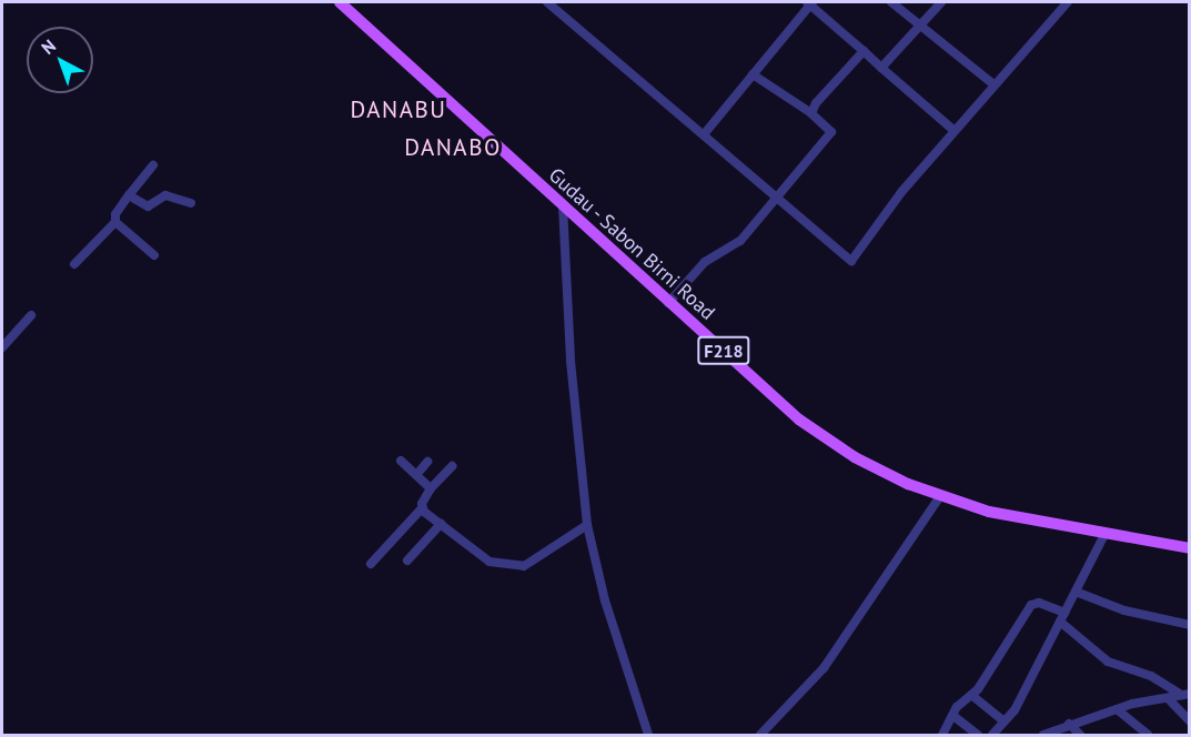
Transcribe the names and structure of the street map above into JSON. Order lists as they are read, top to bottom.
{
  "streets": {
    "main road": ["Gudau - Sabon Birni Road", "F218"]
  },
  "districts": ["DANABU", "DANABO"],
  "north": "top left"
}
